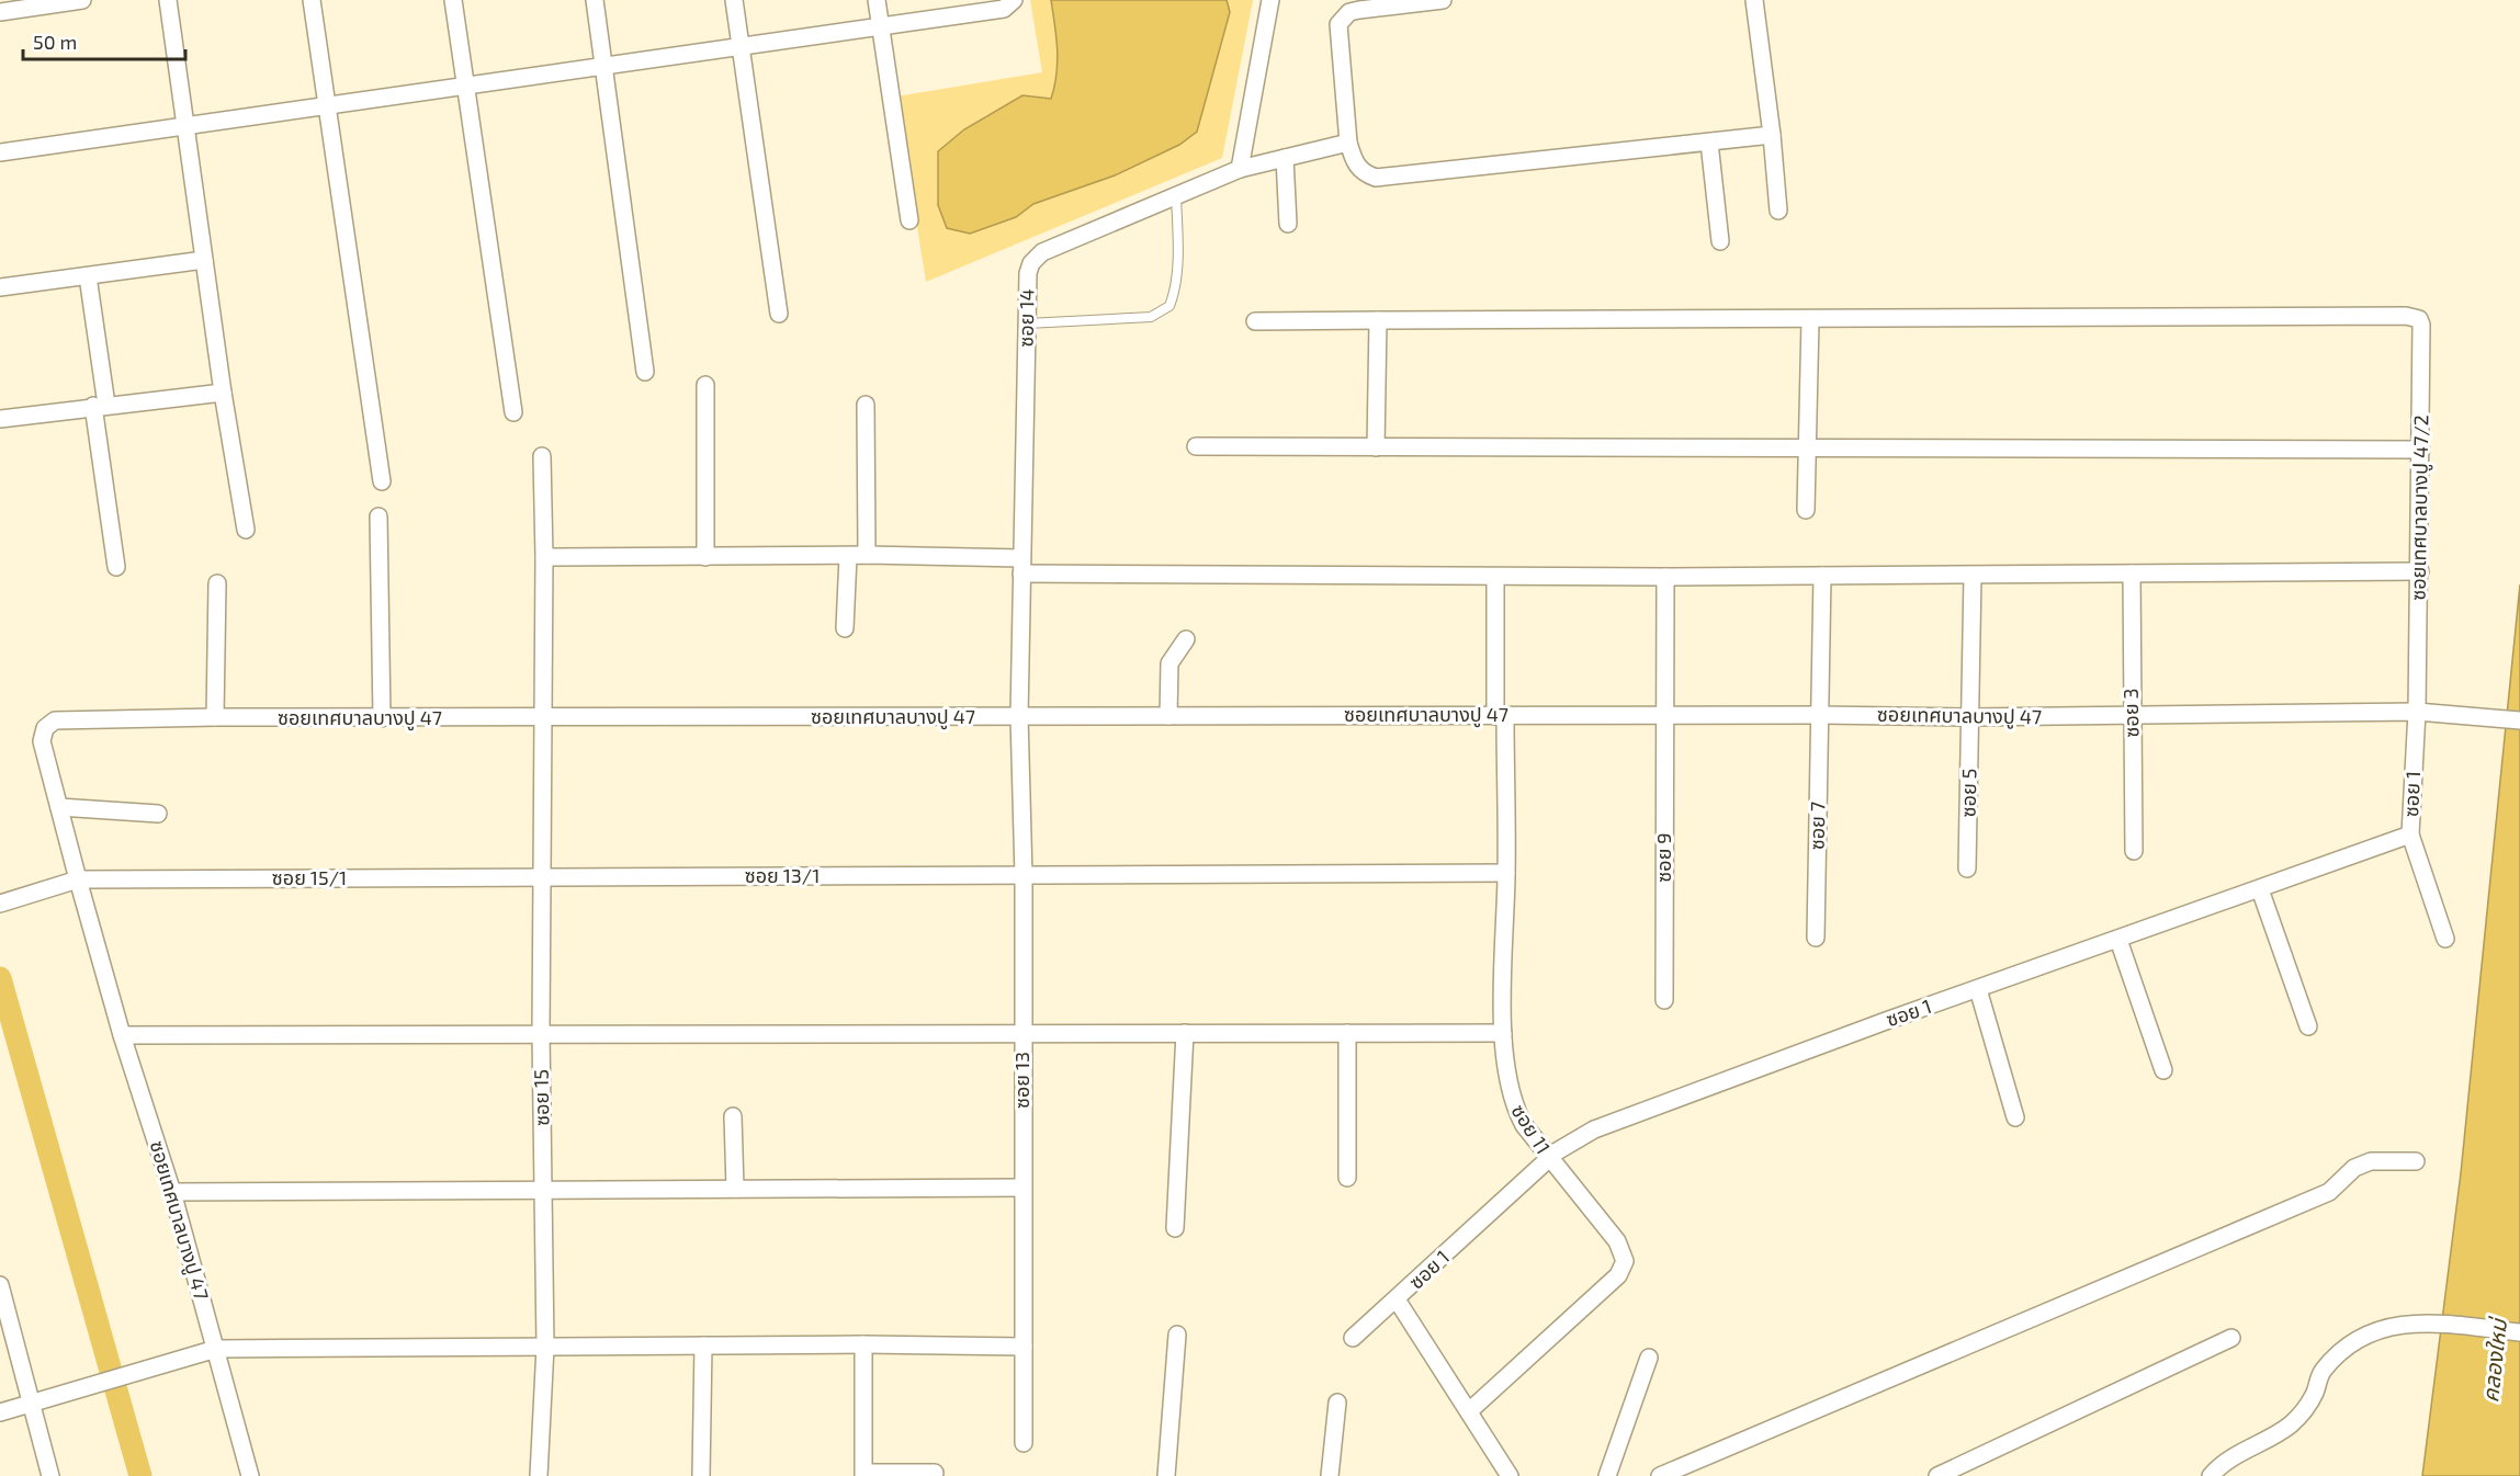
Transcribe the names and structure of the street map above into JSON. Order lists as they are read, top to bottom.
{
  "streets": {
    "street": [
      "ซอย 14",
      "ซอยเทศบาลบางปู 47/2",
      "ซอย 3",
      "ซอยเทศบาลบางปู 47",
      "ซอย 5",
      "ซอย 1",
      "ซอย 7",
      "ซอย 9",
      "ซอย 13/1",
      "ซอย 15/1",
      "ซอย 13",
      "ซอย 15",
      "ซอย 11"
    ]
  },
  "crossings": [
    ["ซอย 14", "ซอยเทศบาลบางปู 47"],
    ["ซอย 14", "ซอย 13"],
    ["ซอยเทศบาลบางปู 47/2", "ซอยเทศบาลบางปู 47"],
    ["ซอยเทศบาลบางปู 47/2", "ซอย 1"],
    ["ซอย 3", "ซอยเทศบาลบางปู 47"],
    ["ซอยเทศบาลบางปู 47", "ซอย 5"],
    ["ซอยเทศบาลบางปู 47", "ซอย 1"],
    ["ซอยเทศบาลบางปู 47", "ซอย 7"],
    ["ซอยเทศบาลบางปู 47", "ซอย 9"],
    ["ซอยเทศบาลบางปู 47", "ซอย 15/1"],
    ["ซอยเทศบาลบางปู 47", "ซอย 13"],
    ["ซอยเทศบาลบางปู 47", "ซอย 15"],
    ["ซอยเทศบาลบางปู 47", "ซอย 11"],
    ["ซอย 1", "ซอย 11"],
    ["ซอย 13/1", "ซอย 15/1"],
    ["ซอย 13/1", "ซอย 13"],
    ["ซอย 13/1", "ซอย 15"],
    ["ซอย 13/1", "ซอย 11"],
    ["ซอย 15/1", "ซอย 15"]
  ],
  "water": ["คลองใหม่"],
  "scale_bar": "50 m"
}
